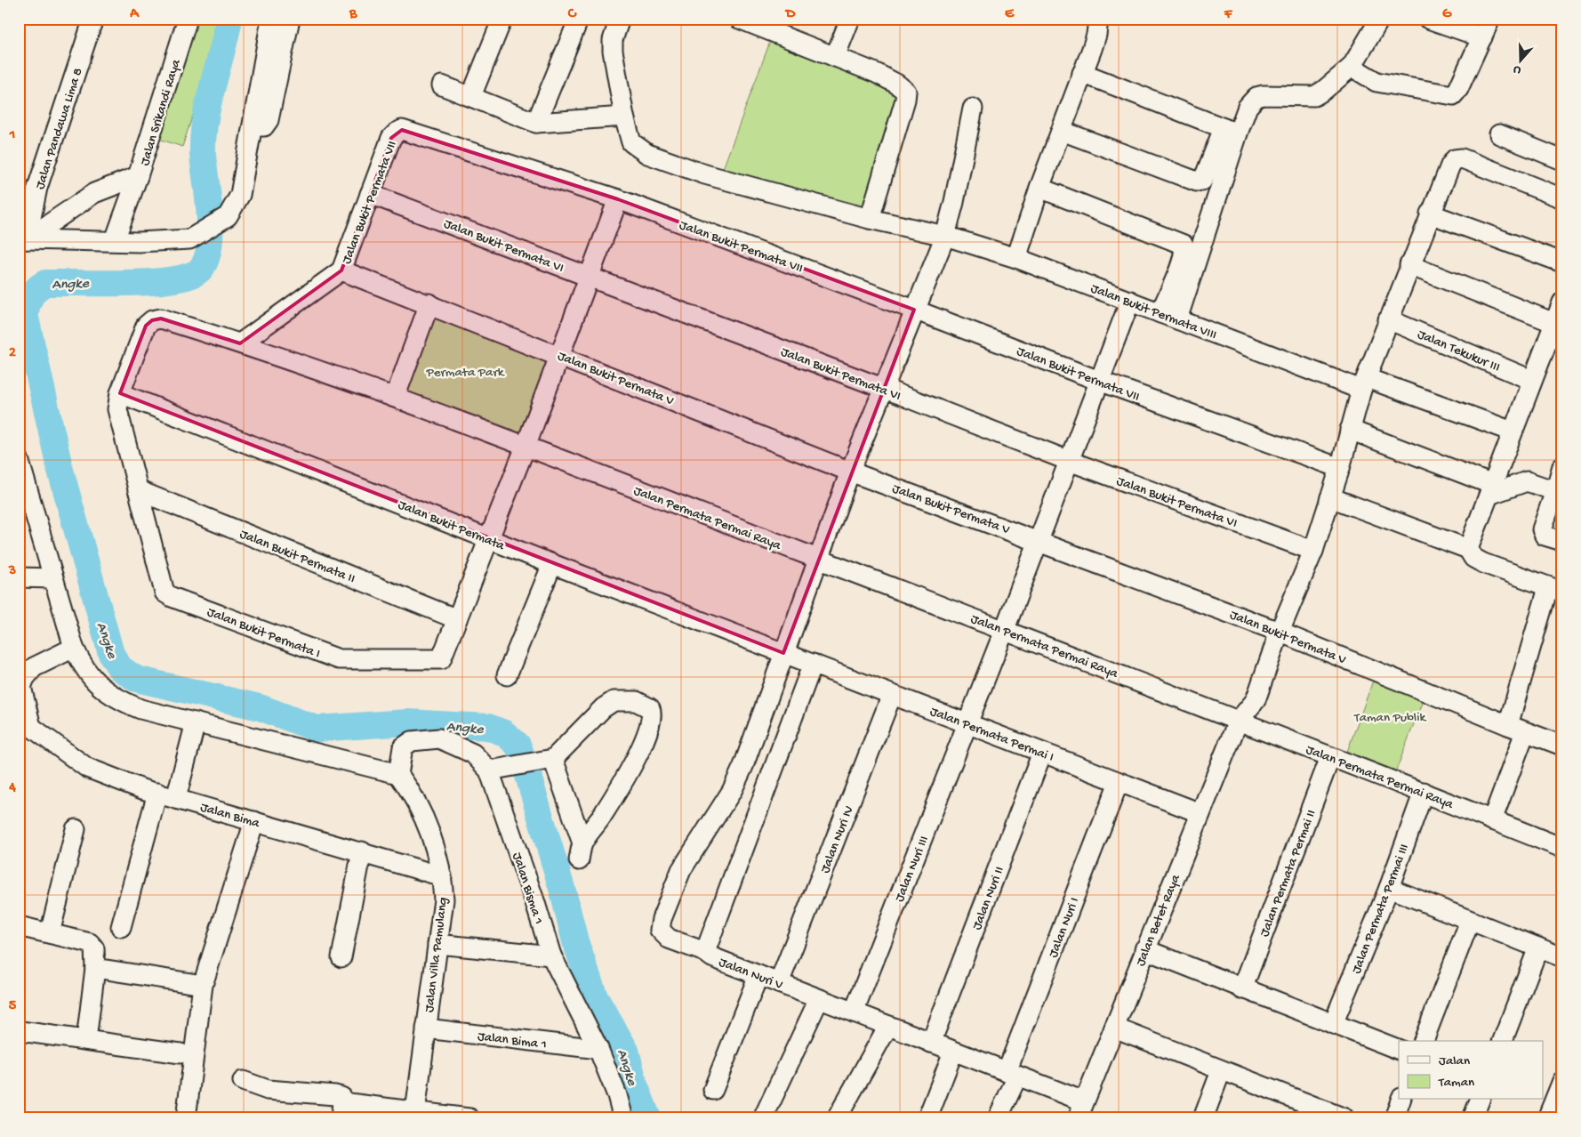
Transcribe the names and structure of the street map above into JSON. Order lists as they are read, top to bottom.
{
  "streets": {
    "street": [
      "Jalan Srikandi Raya",
      "Jalan Pandawa Lima 8",
      "Jalan Bukit Permata VII",
      "Jalan Bukit Permata VI",
      "Jalan Bukit Permata VIII",
      "Jalan Tekukur III",
      "Jalan Bukit Permata V",
      "Jalan Permata Permai Raya",
      "Jalan Bukit Permata",
      "Jalan Bukit Permata II",
      "Jalan Bukit Permata I",
      "Jalan Permata Permai I",
      "Jalan Bima",
      "Jalan Nuri IV",
      "Jalan Nuri III",
      "Jalan Permata Permai II",
      "Jalan Bisma 1",
      "Jalan Nuri II",
      "Jalan Permata Permai III",
      "Jalan Betet Raya",
      "Jalan Nuri I",
      "Jalan Villa Pamulang",
      "Jalan Nuri V",
      "Jalan Bima 1"
    ]
  },
  "crossings": [
    ["Jalan Srikandi Raya", "Jalan Pandawa Lima 8"],
    ["Jalan Bukit Permata VII", "Jalan Bukit Permata VI"],
    ["Jalan Bukit Permata VII", "Jalan Bukit Permata V"],
    ["Jalan Bukit Permata VII", "Jalan Permata Permai Raya"],
    ["Jalan Bukit Permata VII", "Jalan Bukit Permata I"],
    ["Jalan Bukit Permata VII", "Jalan Nuri III"],
    ["Jalan Bukit Permata VII", "Jalan Betet Raya"],
    ["Jalan Bukit Permata VI", "Jalan Bukit Permata I"],
    ["Jalan Bukit Permata VI", "Jalan Nuri III"],
    ["Jalan Bukit Permata VI", "Jalan Betet Raya"],
    ["Jalan Bukit Permata VIII", "Jalan Nuri III"],
    ["Jalan Bukit Permata VIII", "Jalan Betet Raya"],
    ["Jalan Tekukur III", "Jalan Betet Raya"],
    ["Jalan Bukit Permata V", "Jalan Bukit Permata I"],
    ["Jalan Bukit Permata V", "Jalan Nuri III"],
    ["Jalan Bukit Permata V", "Jalan Betet Raya"],
    ["Jalan Permata Permai Raya", "Jalan Bukit Permata I"],
    ["Jalan Permata Permai Raya", "Jalan Nuri III"],
    ["Jalan Permata Permai Raya", "Jalan Permata Permai II"],
    ["Jalan Permata Permai Raya", "Jalan Permata Permai III"],
    ["Jalan Permata Permai Raya", "Jalan Betet Raya"],
    ["Jalan Bukit Permata", "Jalan Bukit Permata I"],
    ["Jalan Bukit Permata", "Jalan Permata Permai I"],
    ["Jalan Bukit Permata II", "Jalan Bukit Permata I"],
    ["Jalan Permata Permai I", "Jalan Nuri IV"],
    ["Jalan Permata Permai I", "Jalan Nuri III"],
    ["Jalan Permata Permai I", "Jalan Nuri II"],
    ["Jalan Permata Permai I", "Jalan Betet Raya"],
    ["Jalan Permata Permai I", "Jalan Nuri I"],
    ["Jalan Permata Permai I", "Jalan Nuri V"],
    ["Jalan Bima", "Jalan Villa Pamulang"],
    ["Jalan Nuri IV", "Jalan Nuri V"],
    ["Jalan Nuri III", "Jalan Nuri V"],
    ["Jalan Bisma 1", "Jalan Villa Pamulang"],
    ["Jalan Bisma 1", "Jalan Bima 1"],
    ["Jalan Nuri II", "Jalan Nuri V"],
    ["Jalan Betet Raya", "Jalan Nuri V"],
    ["Jalan Nuri I", "Jalan Nuri V"],
    ["Jalan Villa Pamulang", "Jalan Bima 1"]
  ],
  "water": ["Angke"],
  "parks": ["Permata Park", "Taman Publik"],
  "legend": ["Jalan", "Taman"],
  "north": "bottom",
  "grid": {
    "columns": [
      "A",
      "B",
      "C",
      "D",
      "E",
      "F",
      "G"
    ],
    "rows": [
      "1",
      "2",
      "3",
      "4",
      "5"
    ]
  }
}
